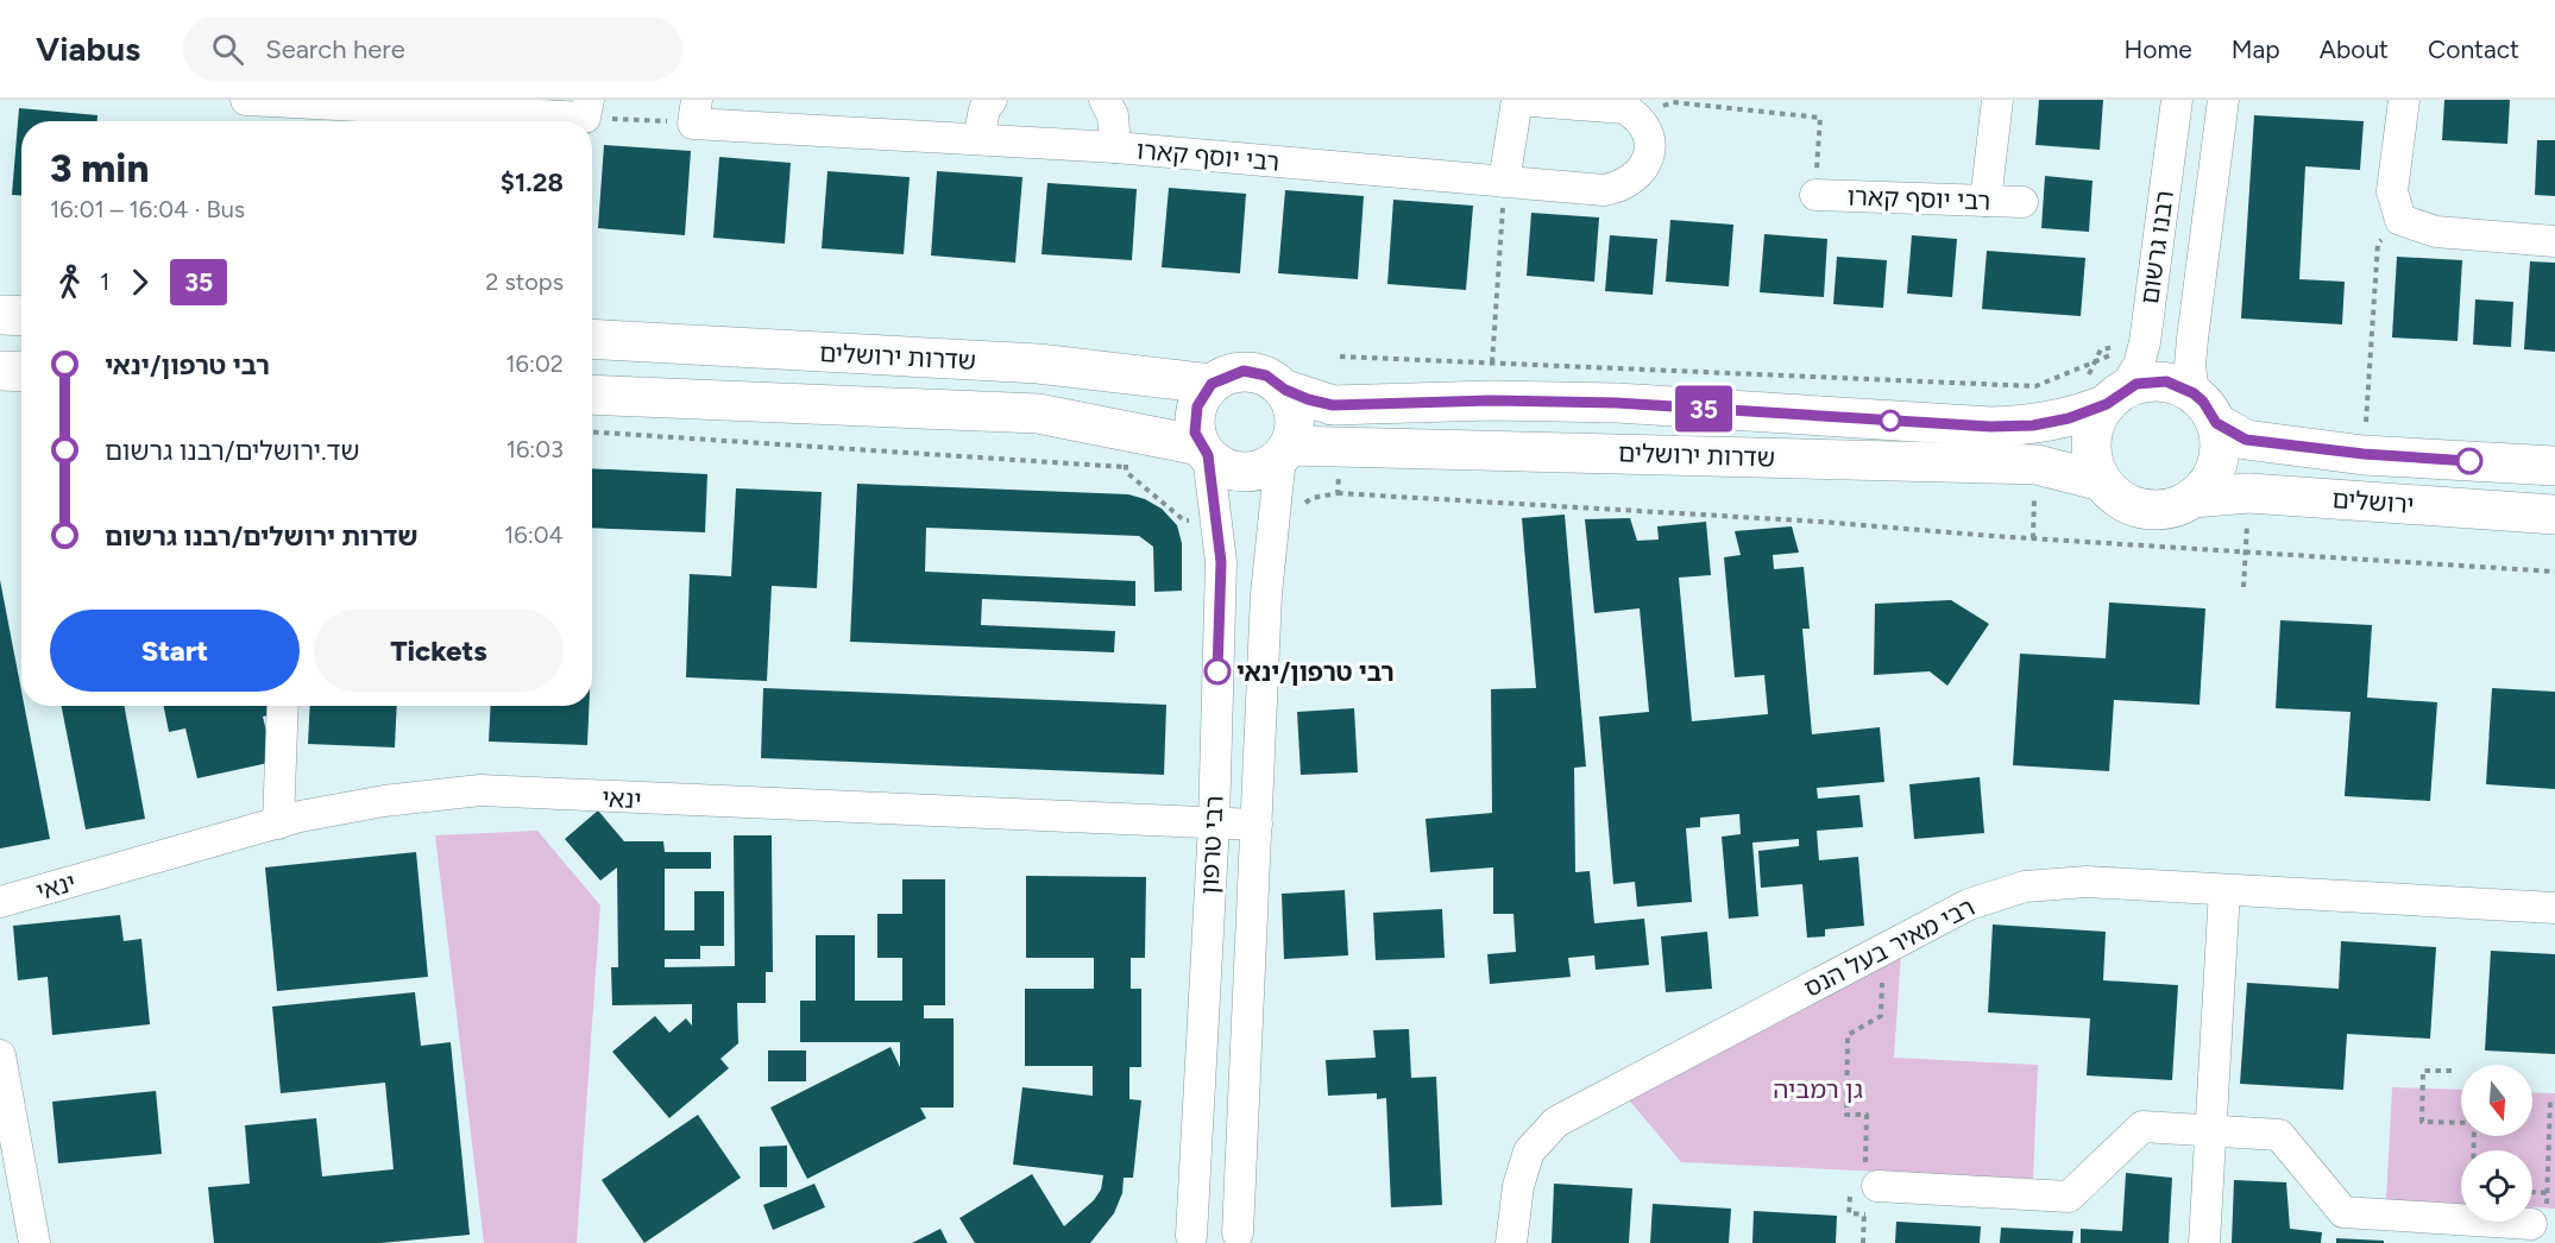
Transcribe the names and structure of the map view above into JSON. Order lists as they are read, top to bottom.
{
  "streets": {
    "main road": ["שדרות ירושלים", "ירושלים"],
    "street": [
      "רבי יוסף קארו",
      "רבנו גרשום",
      "ינאי",
      "רבי טרפון",
      "רבי מאיר בעל הנס"
    ]
  },
  "crossings": [
    ["רבנו גרשום", "שדרות ירושלים"],
    ["רבנו גרשום", "ירושלים"],
    ["שדרות ירושלים", "ירושלים"],
    ["שדרות ירושלים", "רבי טרפון"],
    ["ינאי", "רבי טרפון"]
  ],
  "parks": ["גן רמביה"],
  "places": ["רבי טרפון/ינאי"],
  "lines": ["bus line 35"],
  "north": "bottom",
  "page": {
    "header": "Viabus",
    "search": "Search here",
    "nav": [
      "Home",
      "Map",
      "About",
      "Contact"
    ],
    "on_map": "35",
    "heading": ["3 min", "16:01 – 16:04 · Bus", "$1.28"],
    "legs": ["1", "35", "2 stops"],
    "list": [
      {
        "name": "רבי טרפון/ינאי",
        "value": "16:02"
      },
      {
        "name": "שד.ירושלים/רבנו גרשום",
        "value": "16:03"
      },
      {
        "name": "שדרות ירושלים/רבנו גרשום",
        "value": "16:04"
      }
    ],
    "buttons": ["Start", "Tickets"]
  }
}
